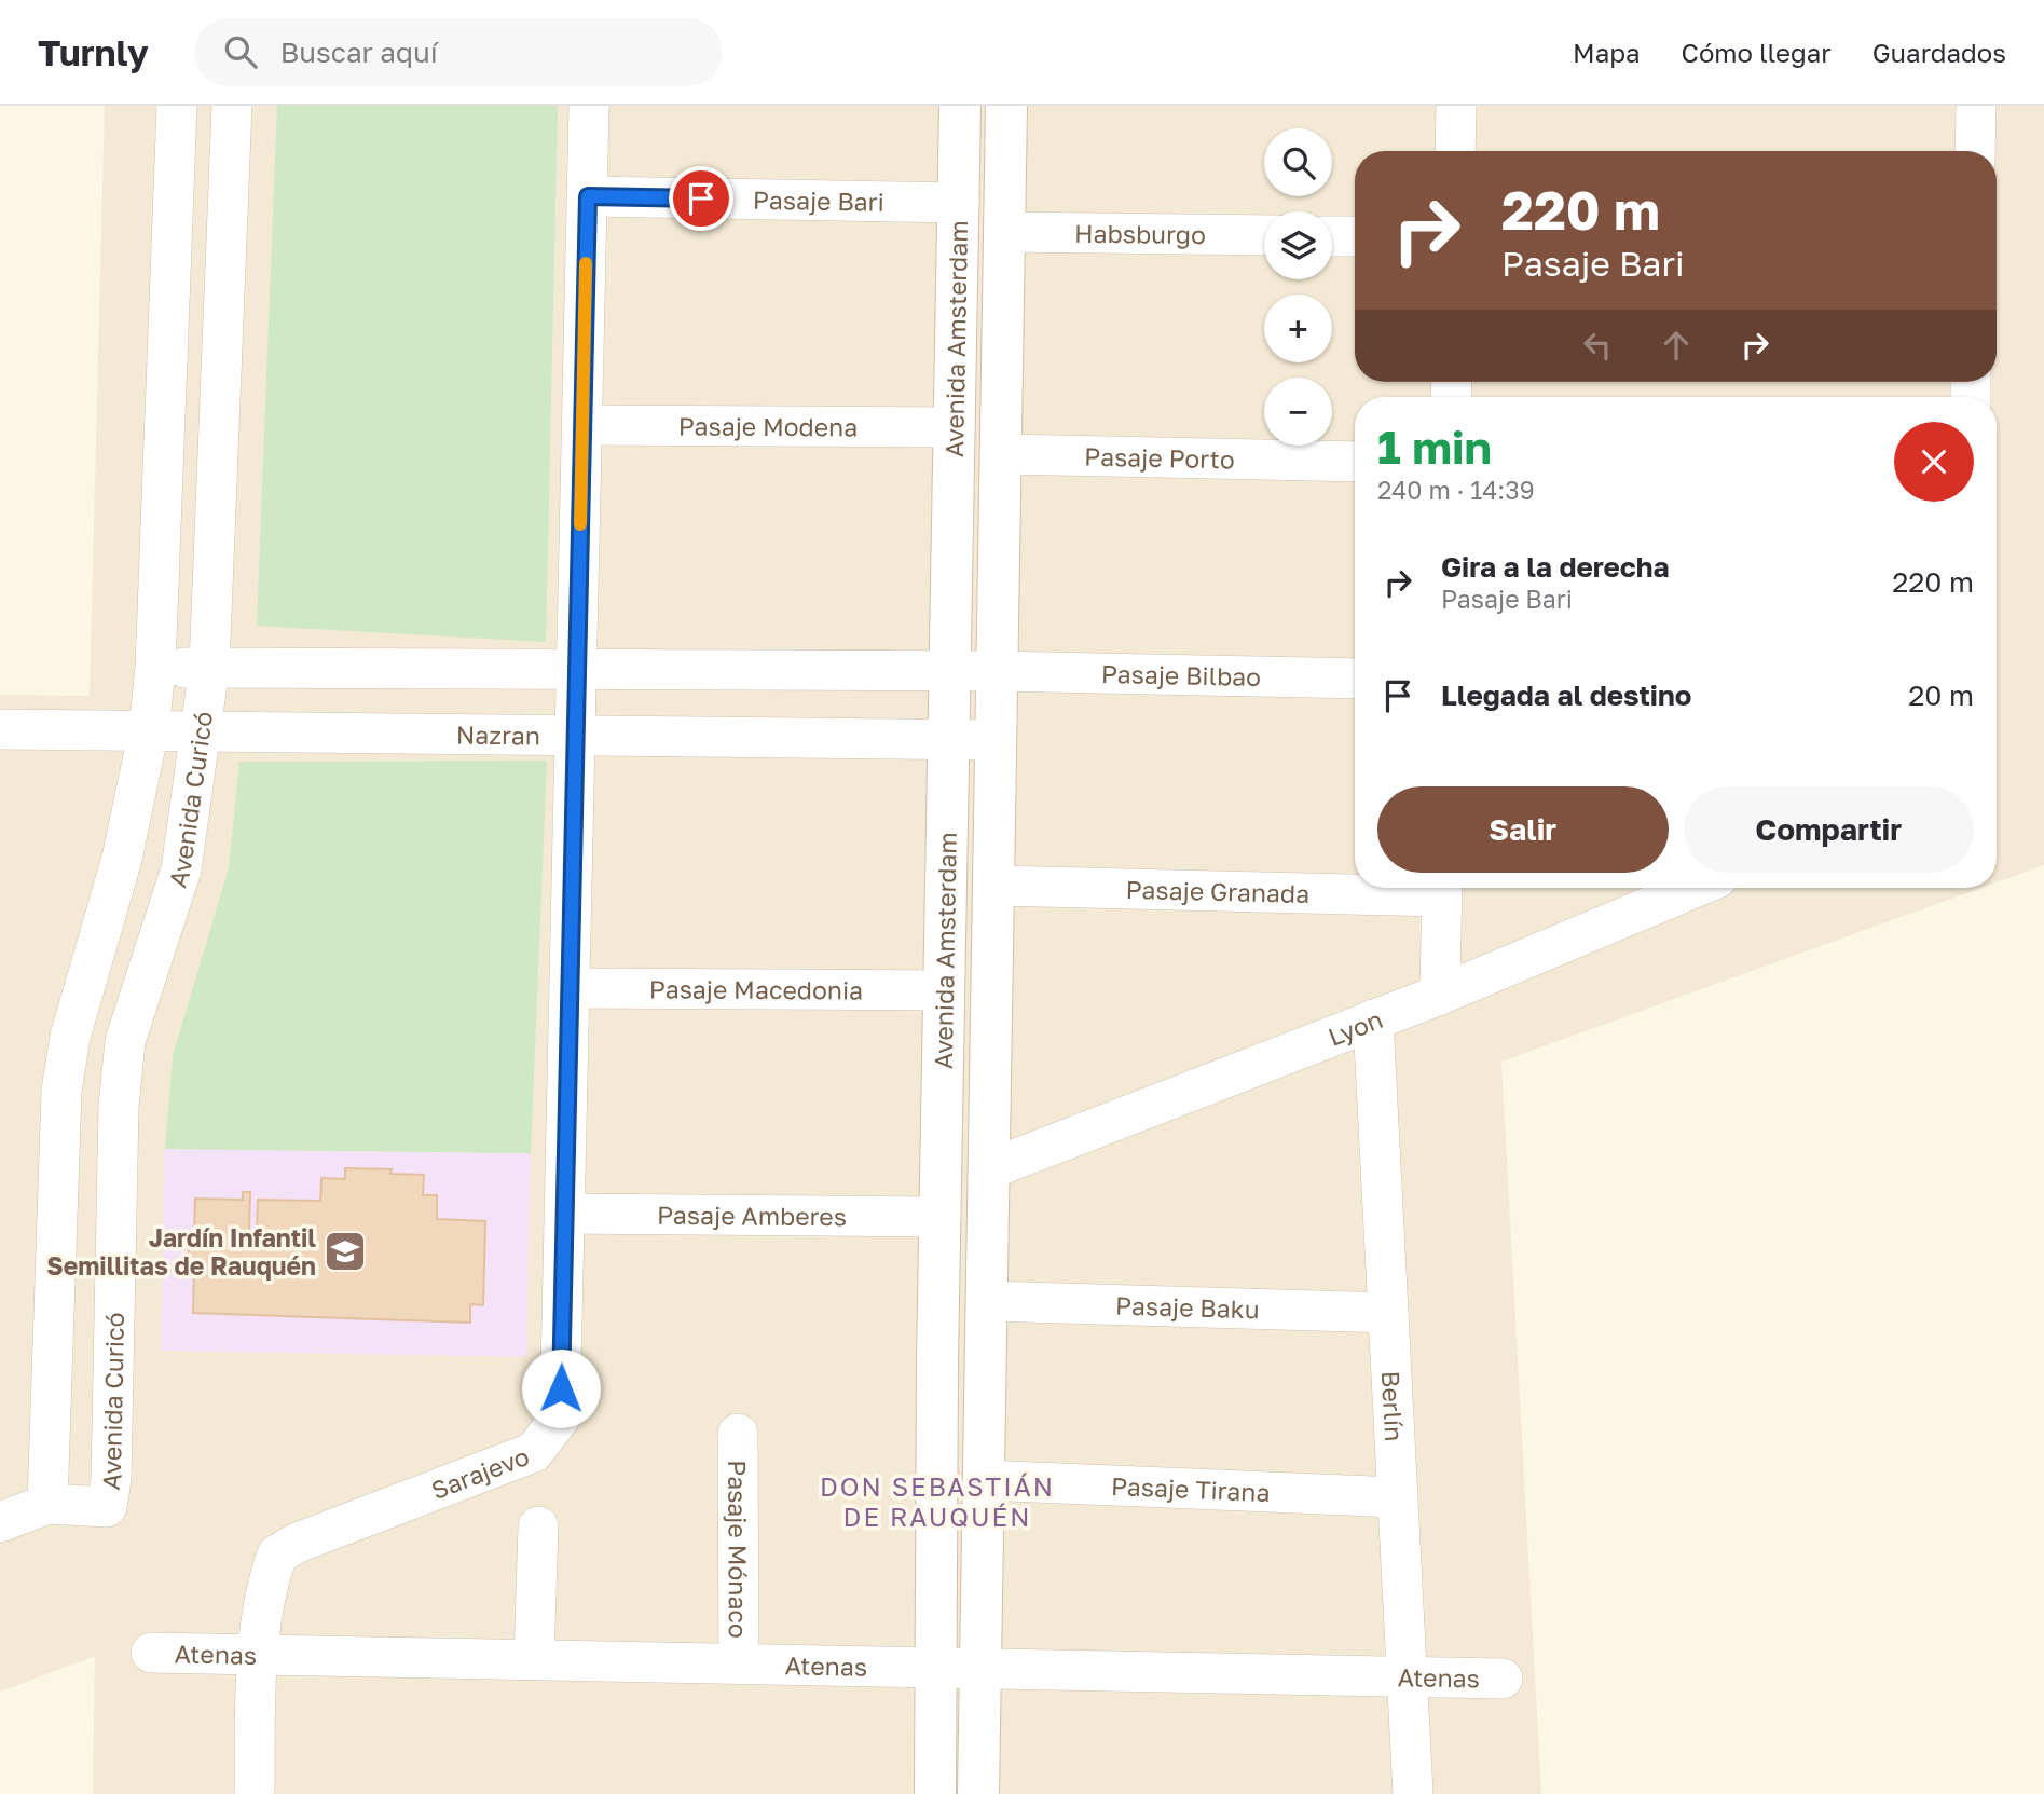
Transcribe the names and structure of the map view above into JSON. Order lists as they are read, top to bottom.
{
  "streets": {
    "street": [
      "Pasaje Bari",
      "Habsburgo",
      "Avenida Amsterdam",
      "Pasaje Modena",
      "Pasaje Porto",
      "Pasaje Bilbao",
      "Nazran",
      "Avenida Curicó",
      "Pasaje Granada",
      "Pasaje Macedonia",
      "Lyon",
      "Pasaje Amberes",
      "Pasaje Baku",
      "Berlín",
      "Sarajevo",
      "Pasaje Tirana",
      "Pasaje Mónaco",
      "Atenas"
    ]
  },
  "crossings": [
    ["Pasaje Bari", "Avenida Amsterdam"],
    ["Pasaje Bari", "Sarajevo"],
    ["Habsburgo", "Avenida Amsterdam"],
    ["Avenida Amsterdam", "Pasaje Modena"],
    ["Avenida Amsterdam", "Pasaje Porto"],
    ["Avenida Amsterdam", "Pasaje Bilbao"],
    ["Avenida Amsterdam", "Nazran"],
    ["Avenida Amsterdam", "Pasaje Granada"],
    ["Avenida Amsterdam", "Pasaje Macedonia"],
    ["Avenida Amsterdam", "Lyon"],
    ["Avenida Amsterdam", "Pasaje Amberes"],
    ["Avenida Amsterdam", "Pasaje Baku"],
    ["Avenida Amsterdam", "Pasaje Tirana"],
    ["Avenida Amsterdam", "Atenas"],
    ["Pasaje Modena", "Sarajevo"],
    ["Nazran", "Avenida Curicó"],
    ["Nazran", "Sarajevo"],
    ["Pasaje Macedonia", "Sarajevo"],
    ["Lyon", "Berlín"],
    ["Pasaje Amberes", "Sarajevo"],
    ["Pasaje Baku", "Berlín"],
    ["Berlín", "Pasaje Tirana"],
    ["Berlín", "Atenas"],
    ["Sarajevo", "Atenas"],
    ["Pasaje Mónaco", "Atenas"]
  ],
  "districts": ["DON SEBASTIÁN DE RAUQUÉN"],
  "places": {
    "school or university": ["Jardín Infantil Semillitas de Rauquén"]
  },
  "page": {
    "header": "Turnly",
    "search": "Buscar aquí",
    "nav": ["Mapa", "Cómo llegar", "Guardados"],
    "map_buttons": ["+", "−"],
    "turn": ["220 m", "Pasaje Bari"],
    "heading": ["1 min", "240 m · 14:39"],
    "list": [
      {
        "name": "Gira a la derecha",
        "note": "Pasaje Bari",
        "value": "220 m"
      },
      {
        "name": "Llegada al destino",
        "value": "20 m"
      }
    ],
    "buttons": ["Salir", "Compartir"]
  }
}
